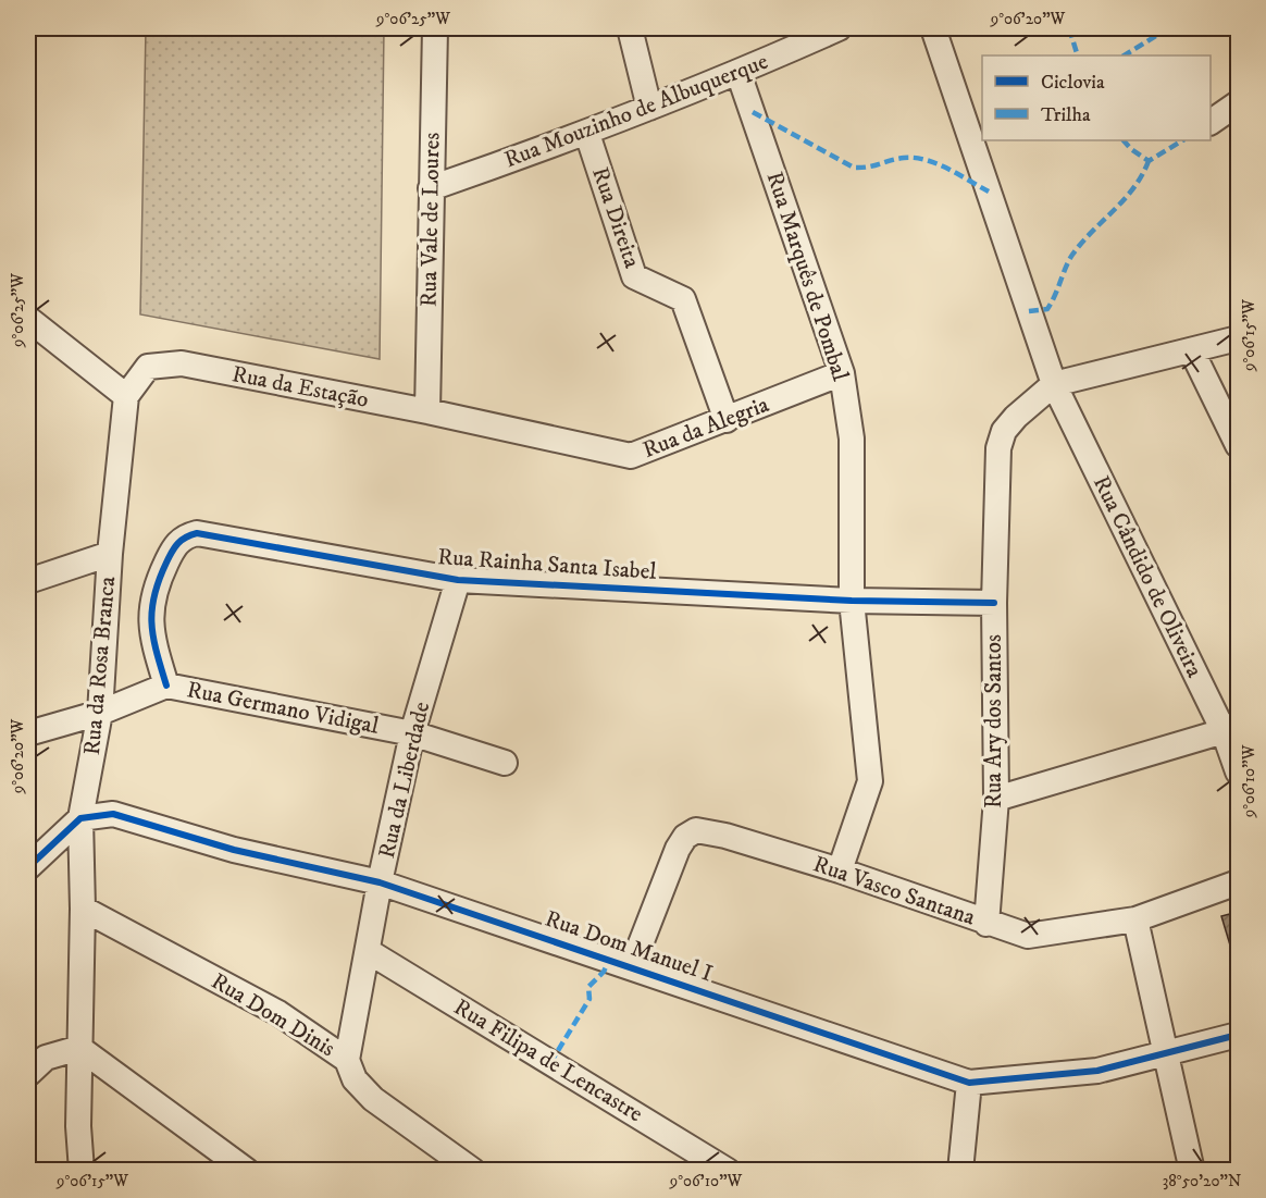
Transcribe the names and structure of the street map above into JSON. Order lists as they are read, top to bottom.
{
  "streets": {
    "street": [
      "Rua Mouzinho de Albuquerque",
      "Rua Direita",
      "Rua Vale de Loures",
      "Rua Marquês de Pombal",
      "Rua da Estação",
      "Rua da Alegria",
      "Rua Rainha Santa Isabel",
      "Rua Cândido de Oliveira",
      "Rua da Rosa Branca",
      "Rua Germano Vidigal",
      "Rua Ary dos Santos",
      "Rua da Liberdade",
      "Rua Vasco Santana",
      "Rua Dom Manuel I",
      "Rua Dom Dinis",
      "Rua Filipa de Lencastre"
    ]
  },
  "crossings": [
    ["Rua Mouzinho de Albuquerque", "Rua Direita"],
    ["Rua Mouzinho de Albuquerque", "Rua Vale de Loures"],
    ["Rua Mouzinho de Albuquerque", "Rua Marquês de Pombal"],
    ["Rua Direita", "Rua da Alegria"],
    ["Rua Vale de Loures", "Rua da Estação"],
    ["Rua Marquês de Pombal", "Rua da Alegria"],
    ["Rua Marquês de Pombal", "Rua Rainha Santa Isabel"],
    ["Rua Marquês de Pombal", "Rua Vasco Santana"],
    ["Rua da Estação", "Rua da Alegria"],
    ["Rua da Estação", "Rua da Rosa Branca"],
    ["Rua Rainha Santa Isabel", "Rua Germano Vidigal"],
    ["Rua Rainha Santa Isabel", "Rua Ary dos Santos"],
    ["Rua Rainha Santa Isabel", "Rua da Liberdade"],
    ["Rua Cândido de Oliveira", "Rua Ary dos Santos"],
    ["Rua da Rosa Branca", "Rua Germano Vidigal"],
    ["Rua da Rosa Branca", "Rua Dom Manuel I"],
    ["Rua da Rosa Branca", "Rua Dom Dinis"],
    ["Rua Germano Vidigal", "Rua da Liberdade"],
    ["Rua Ary dos Santos", "Rua Vasco Santana"],
    ["Rua da Liberdade", "Rua Dom Manuel I"],
    ["Rua da Liberdade", "Rua Dom Dinis"],
    ["Rua da Liberdade", "Rua Filipa de Lencastre"],
    ["Rua Vasco Santana", "Rua Dom Manuel I"]
  ],
  "legend": ["Ciclovia", "Trilha"],
  "coordinates": [
    "9°06'25\"W",
    "9°06'20\"W",
    "9°06'15\"W",
    "9°06'10\"W",
    "38°50'20\"N"
  ]
}
